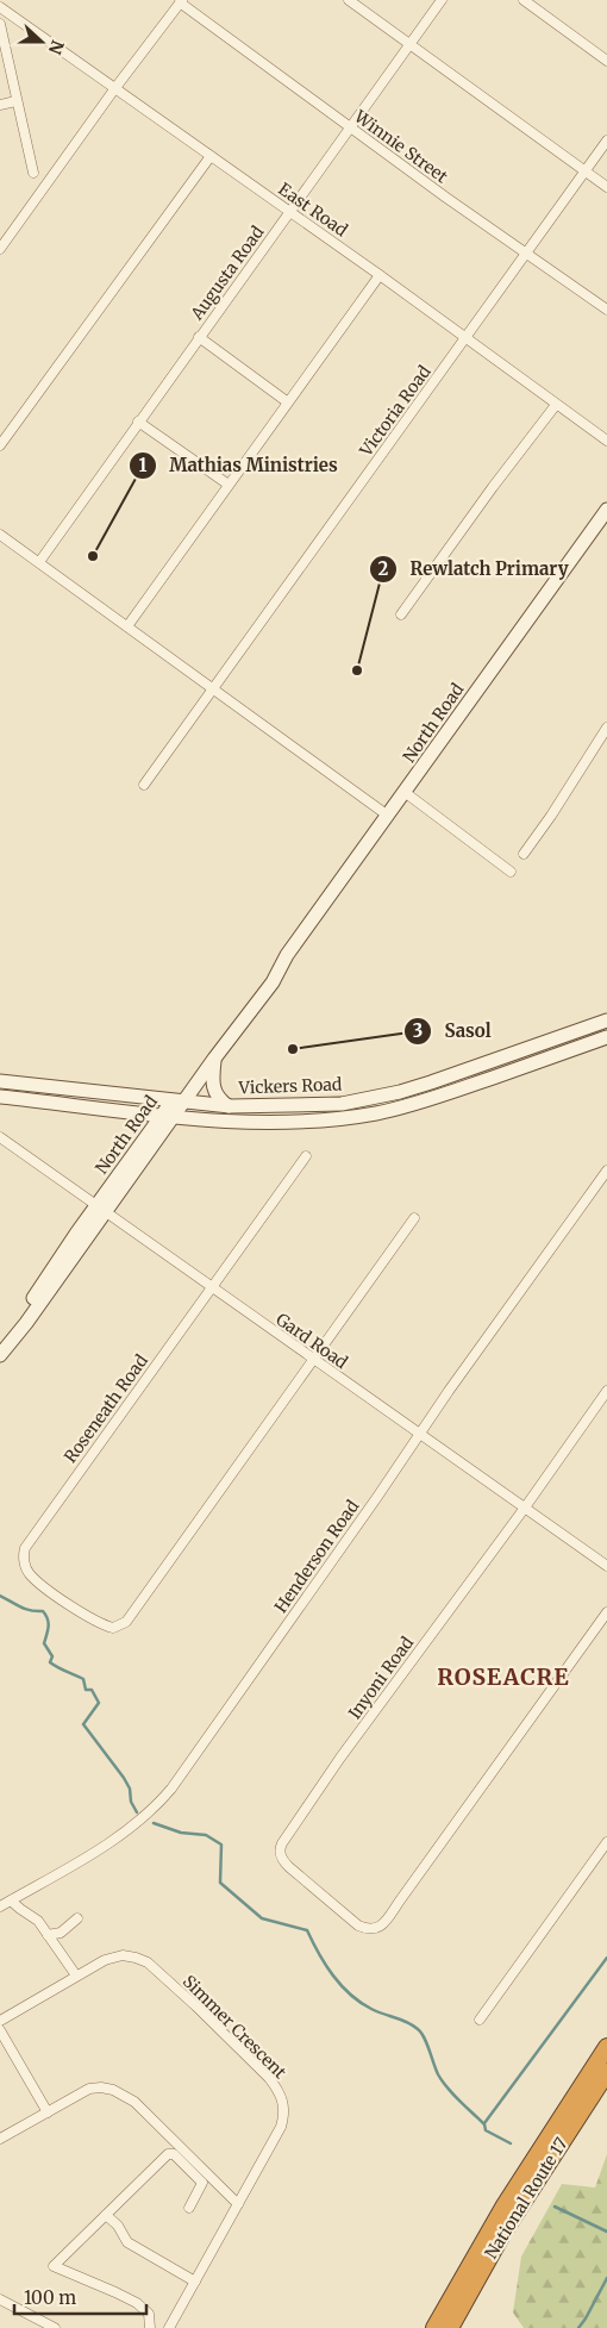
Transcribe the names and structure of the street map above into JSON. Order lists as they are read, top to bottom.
{
  "streets": {
    "highway": ["National Route 17"],
    "street": [
      "Winnie Street",
      "East Road",
      "Augusta Road",
      "Victoria Road",
      "North Road",
      "Vickers Road",
      "Gard Road",
      "Roseneath Road",
      "Henderson Road",
      "Inyoni Road",
      "Simmer Crescent"
    ]
  },
  "crossings": [
    ["Winnie Street", "Augusta Road"],
    ["Winnie Street", "Victoria Road"],
    ["East Road", "Augusta Road"],
    ["East Road", "Victoria Road"],
    ["North Road", "Vickers Road"],
    ["North Road", "Gard Road"],
    ["Gard Road", "Roseneath Road"],
    ["Gard Road", "Henderson Road"],
    ["Gard Road", "Inyoni Road"]
  ],
  "districts": ["ROSEACRE"],
  "places": ["Mathias Ministries", "Rewlatch Primary", "Sasol"],
  "scale_bar": "100 m",
  "north": "right"
}
